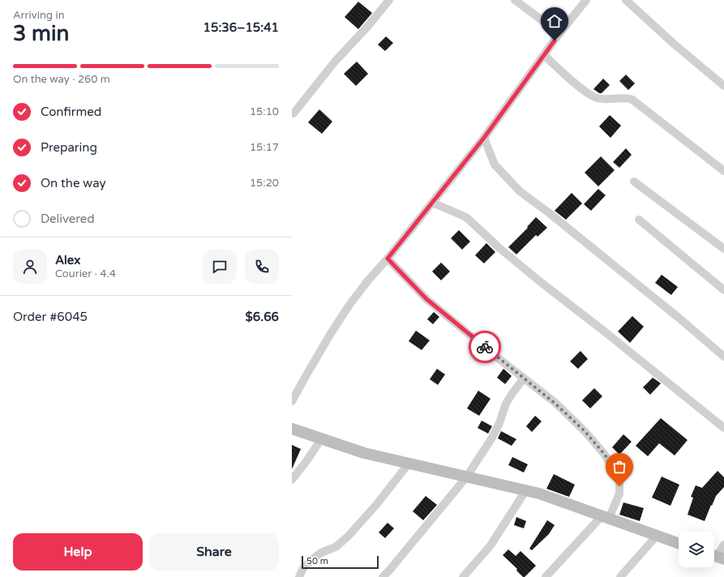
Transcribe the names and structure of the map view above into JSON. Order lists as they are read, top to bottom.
{
  "scale_bar": "50 m",
  "page": {
    "heading": ["3 min", "Arriving in", "15:36–15:41"],
    "panel": [
      "Alex",
      "Courier · 4.4",
      "Order #6045",
      "$6.66"
    ],
    "bar": "On the way · 260 m",
    "list": [
      ["Confirmed", "15:10"],
      ["Preparing", "15:17"],
      ["On the way", "15:20"],
      "Delivered"
    ],
    "buttons": ["Help", "Share"],
    "scale": "50 m"
  }
}
